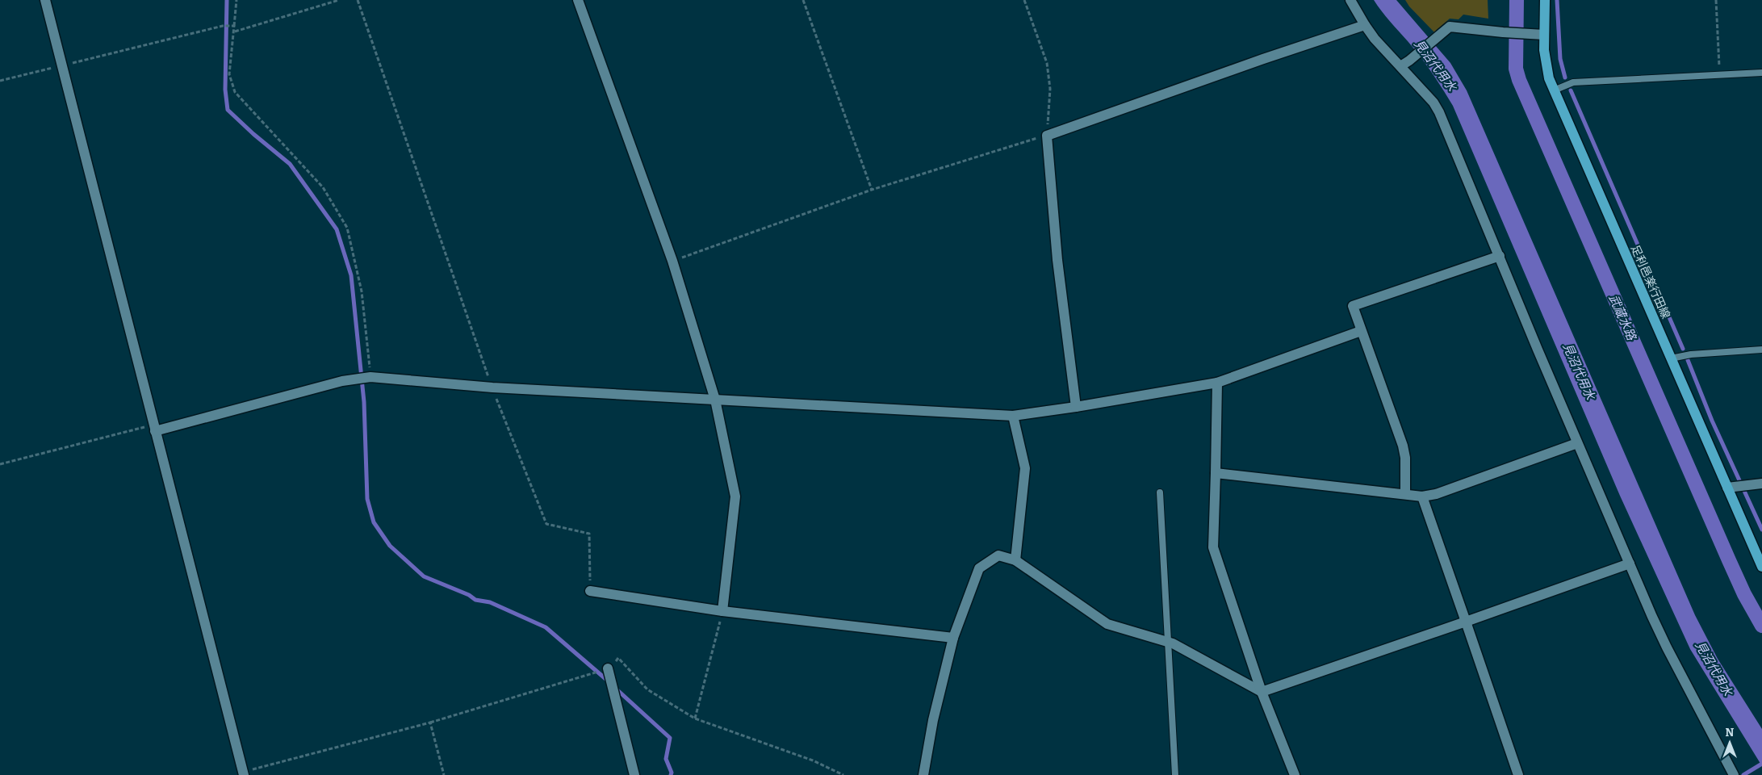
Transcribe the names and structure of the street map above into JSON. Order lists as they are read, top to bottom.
{
  "streets": {
    "main road": ["足利邑楽行田線"]
  },
  "water": ["見沼代用水", "武蔵水路"],
  "north": "top"
}
